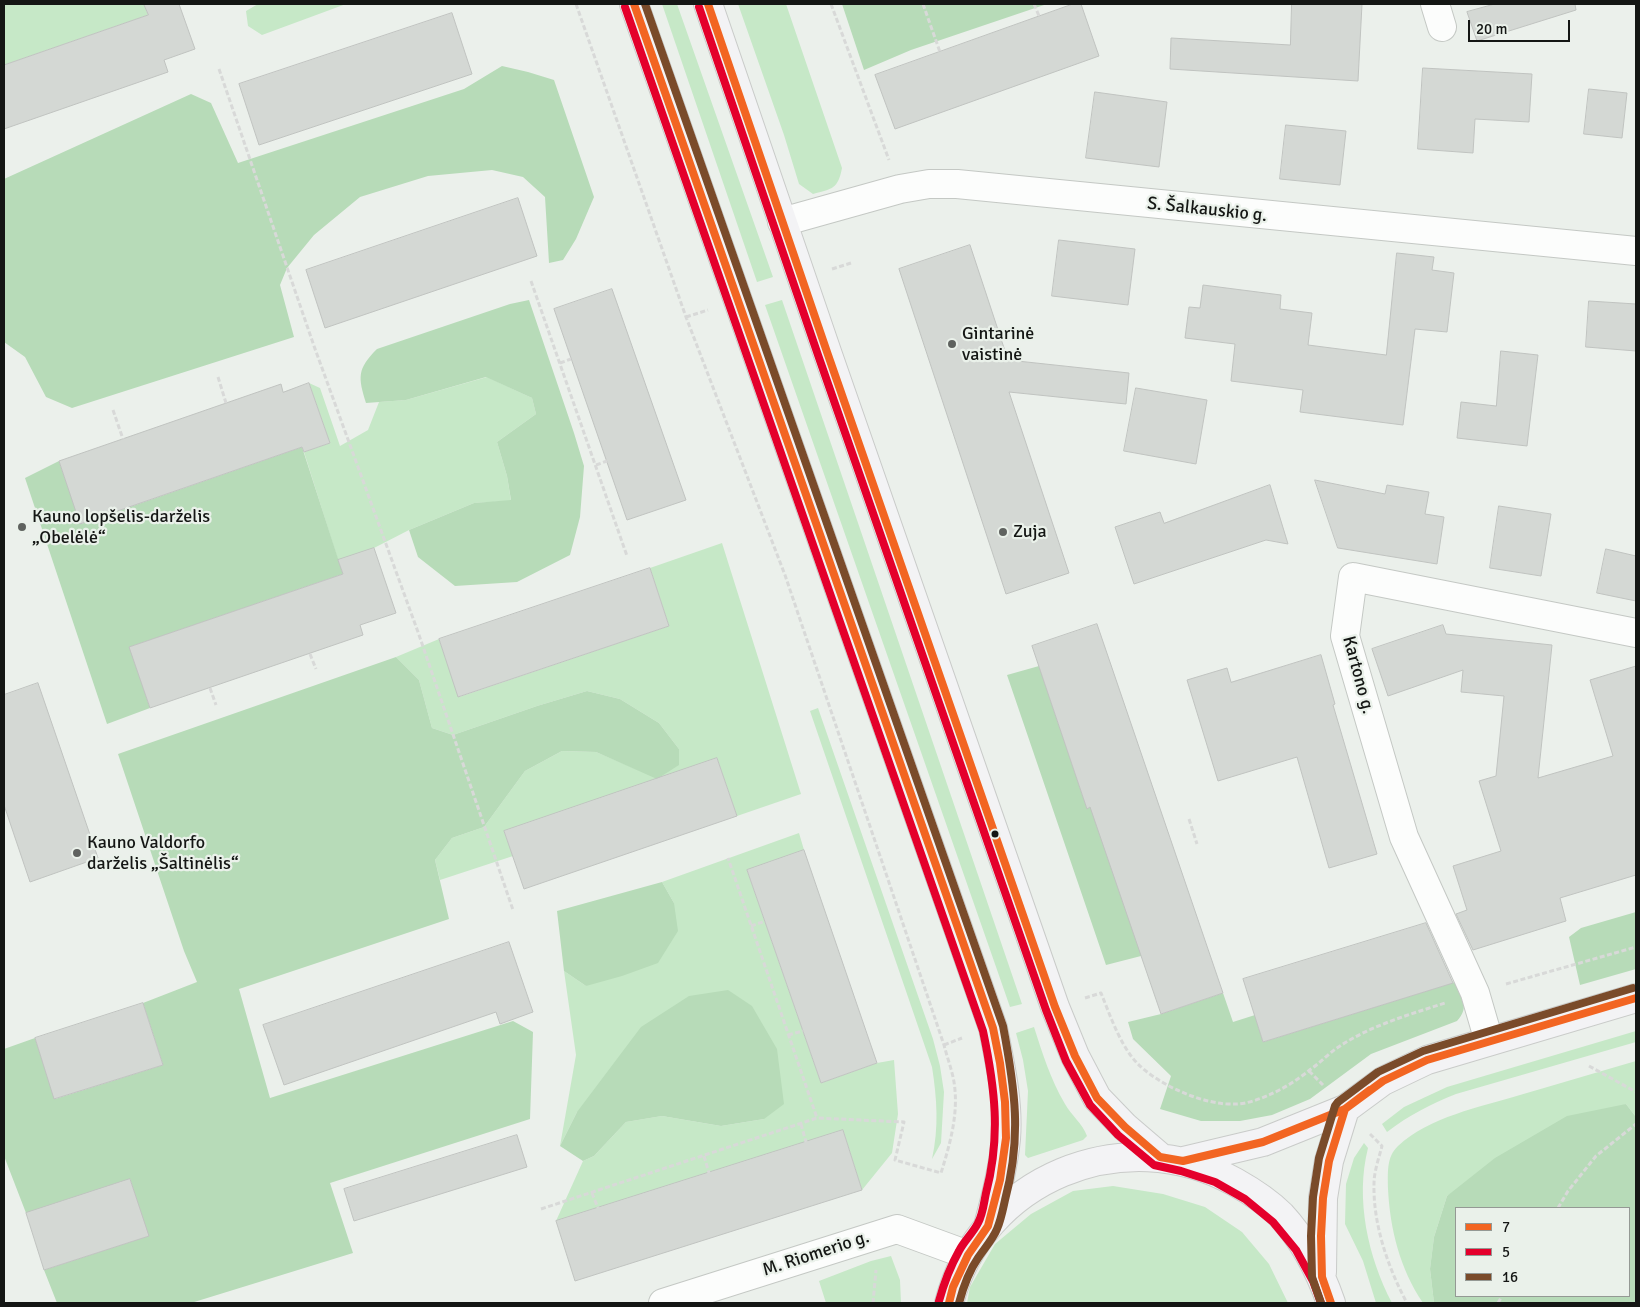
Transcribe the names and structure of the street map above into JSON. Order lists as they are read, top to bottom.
{
  "streets": {
    "street": ["S. Šalkauskio g.", "Kartono g.", "M. Riomerio g."]
  },
  "places": [
    "Gintarinė vaistinė",
    "Kauno lopšelis-darželis „Obelėlė“",
    "Zuja",
    "Kauno Valdorfo darželis „Šaltinėlis“"
  ],
  "lines": ["transit line 7", "transit line 16", "transit line 5"],
  "legend": ["7", "5", "16"],
  "scale_bar": "20 m"
}
